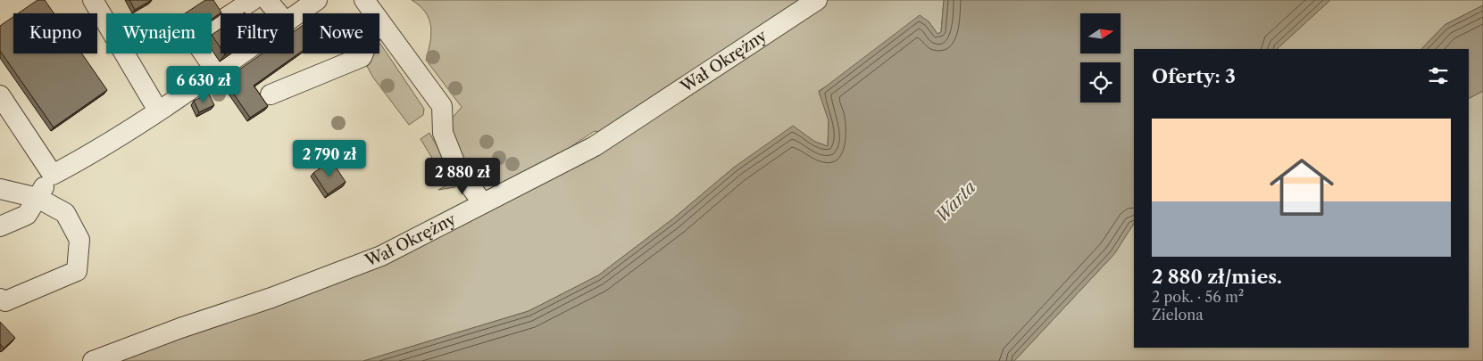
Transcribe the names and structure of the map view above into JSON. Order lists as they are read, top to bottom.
{
  "streets": {
    "street": ["Wał Okrężny"]
  },
  "water": ["Warta"],
  "north": "right",
  "page": {
    "chip": [
      "Kupno",
      "Wynajem",
      "Filtry",
      "Nowe"
    ],
    "heading": "Oferty: 3",
    "price": ["6 630 zł", "2 790 zł", "2 880 zł"],
    "list": [
      {
        "name": "2 880 zł/mies.",
        "note": "2 pok. · 56 m² · Zielona"
      }
    ]
  }
}
